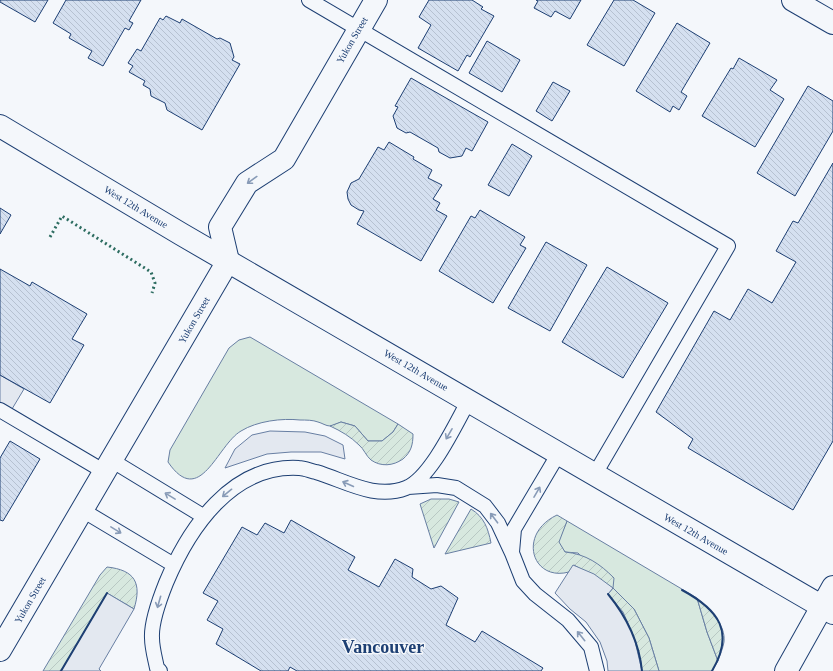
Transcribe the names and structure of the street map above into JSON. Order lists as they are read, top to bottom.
{
  "streets": {
    "street": ["Yukon Street", "West 12th Avenue"]
  },
  "crossings": [
    ["Yukon Street", "West 12th Avenue"]
  ],
  "districts": ["Vancouver"]
}
